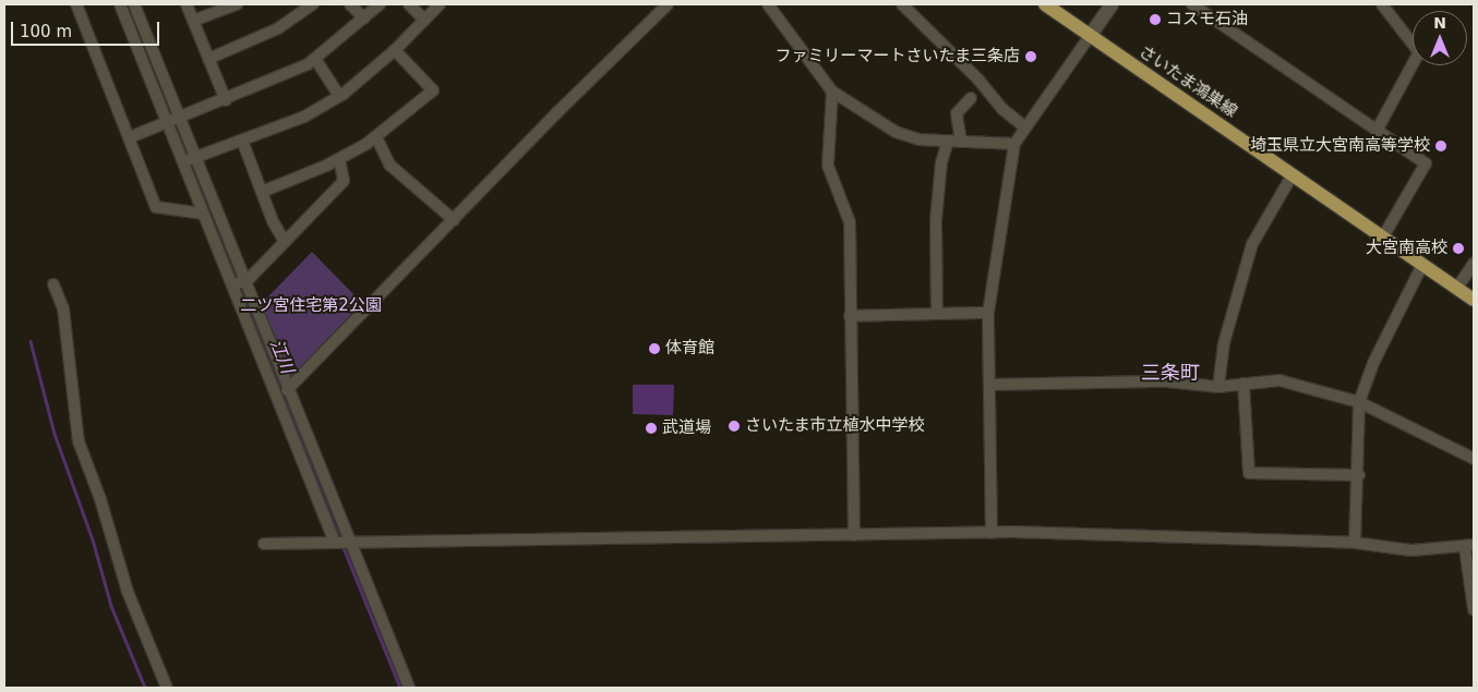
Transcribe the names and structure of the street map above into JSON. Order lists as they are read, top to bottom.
{
  "streets": {
    "main road": ["さいたま鴻巣線"]
  },
  "districts": ["三条町"],
  "water": ["江川"],
  "parks": ["二ツ宮住宅第2公園"],
  "places": [
    "コスモ石油",
    "ファミリーマートさいたま三条店",
    "埼玉県立大宮南高等学校",
    "大宮南高校",
    "体育館",
    "さいたま市立植水中学校",
    "武道場"
  ],
  "scale_bar": "100 m",
  "north": "top"
}
